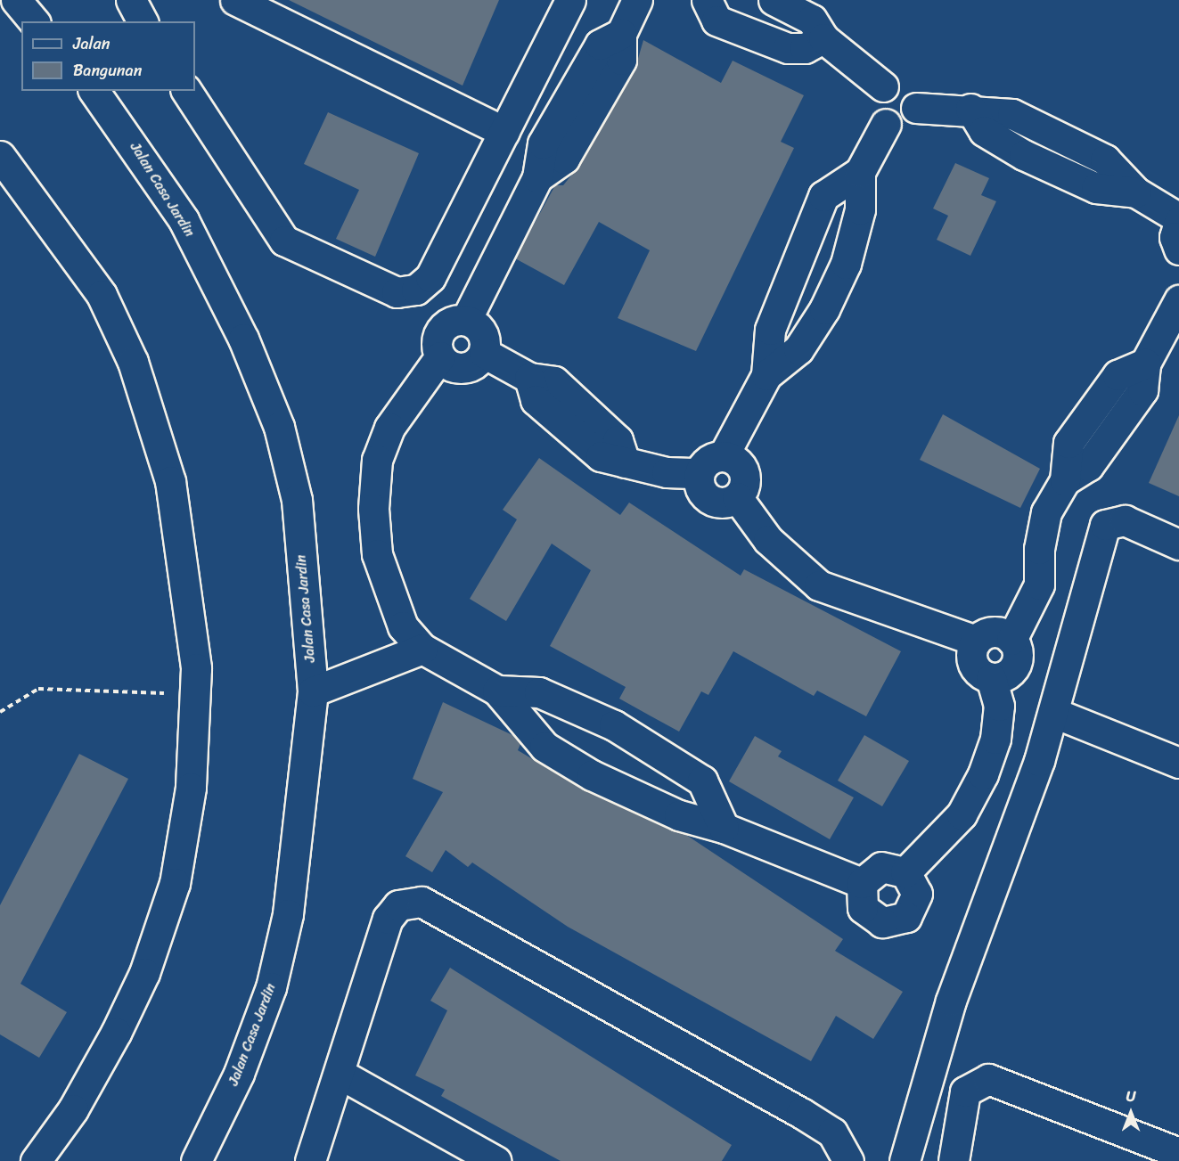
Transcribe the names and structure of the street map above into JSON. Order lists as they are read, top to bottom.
{
  "streets": {
    "street": ["Jalan Casa Jardin"]
  },
  "legend": ["Jalan", "Bangunan"],
  "north": "top"
}
